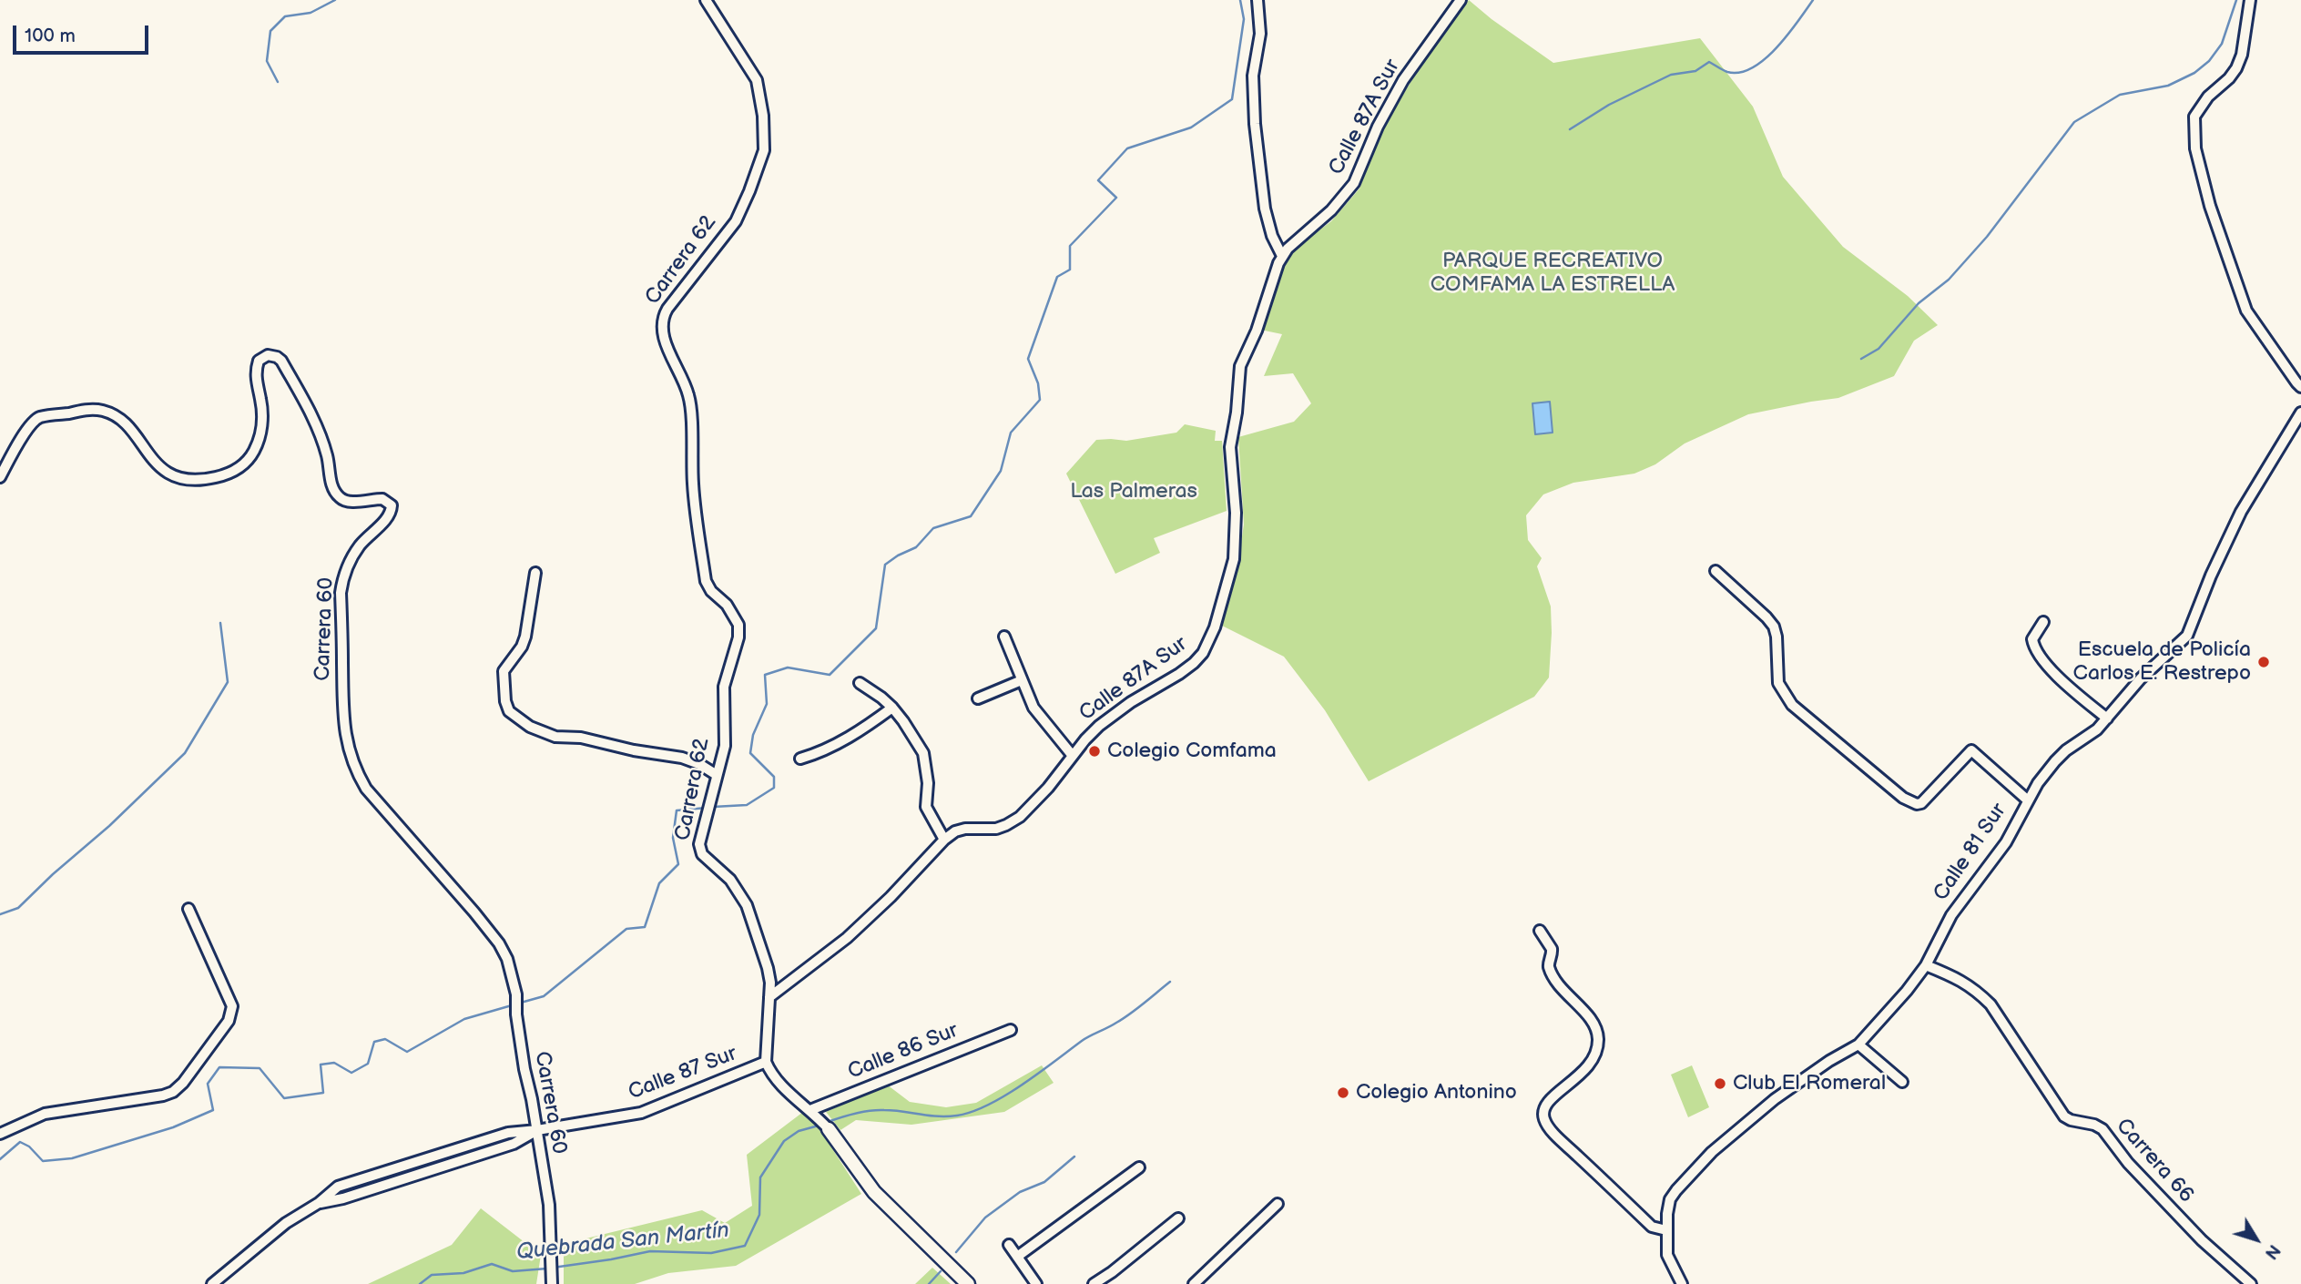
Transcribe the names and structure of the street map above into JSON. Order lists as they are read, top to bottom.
{
  "streets": {
    "street": [
      "Calle 87A Sur",
      "Carrera 62",
      "Carrera 60",
      "Calle 81 Sur",
      "Calle 86 Sur",
      "Calle 87 Sur",
      "Carrera 66"
    ]
  },
  "crossings": [
    ["Calle 87A Sur", "Carrera 62"],
    ["Carrera 62", "Calle 87 Sur"],
    ["Carrera 60", "Calle 87 Sur"],
    ["Calle 81 Sur", "Carrera 66"]
  ],
  "water": ["Quebrada San Martín"],
  "parks": ["PARQUE RECREATIVO COMFAMA LA ESTRELLA", "Las Palmeras"],
  "places": [
    "Escuela de Policía Carlos E. Restrepo",
    "Colegio Comfama",
    "Club El Romeral",
    "Colegio Antonino"
  ],
  "scale_bar": "100 m",
  "north": "bottom right"
}
